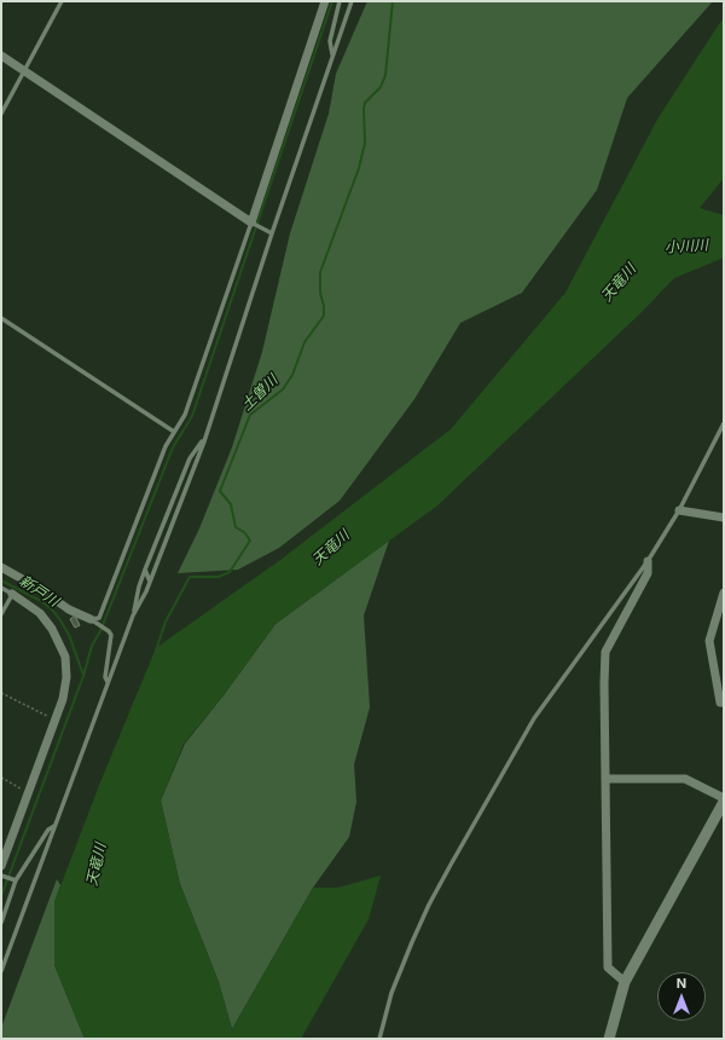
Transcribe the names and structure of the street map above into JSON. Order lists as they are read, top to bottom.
{
  "water": [
    "小川川",
    "天竜川",
    "土曽川",
    "新戸川"
  ],
  "north": "top"
}
